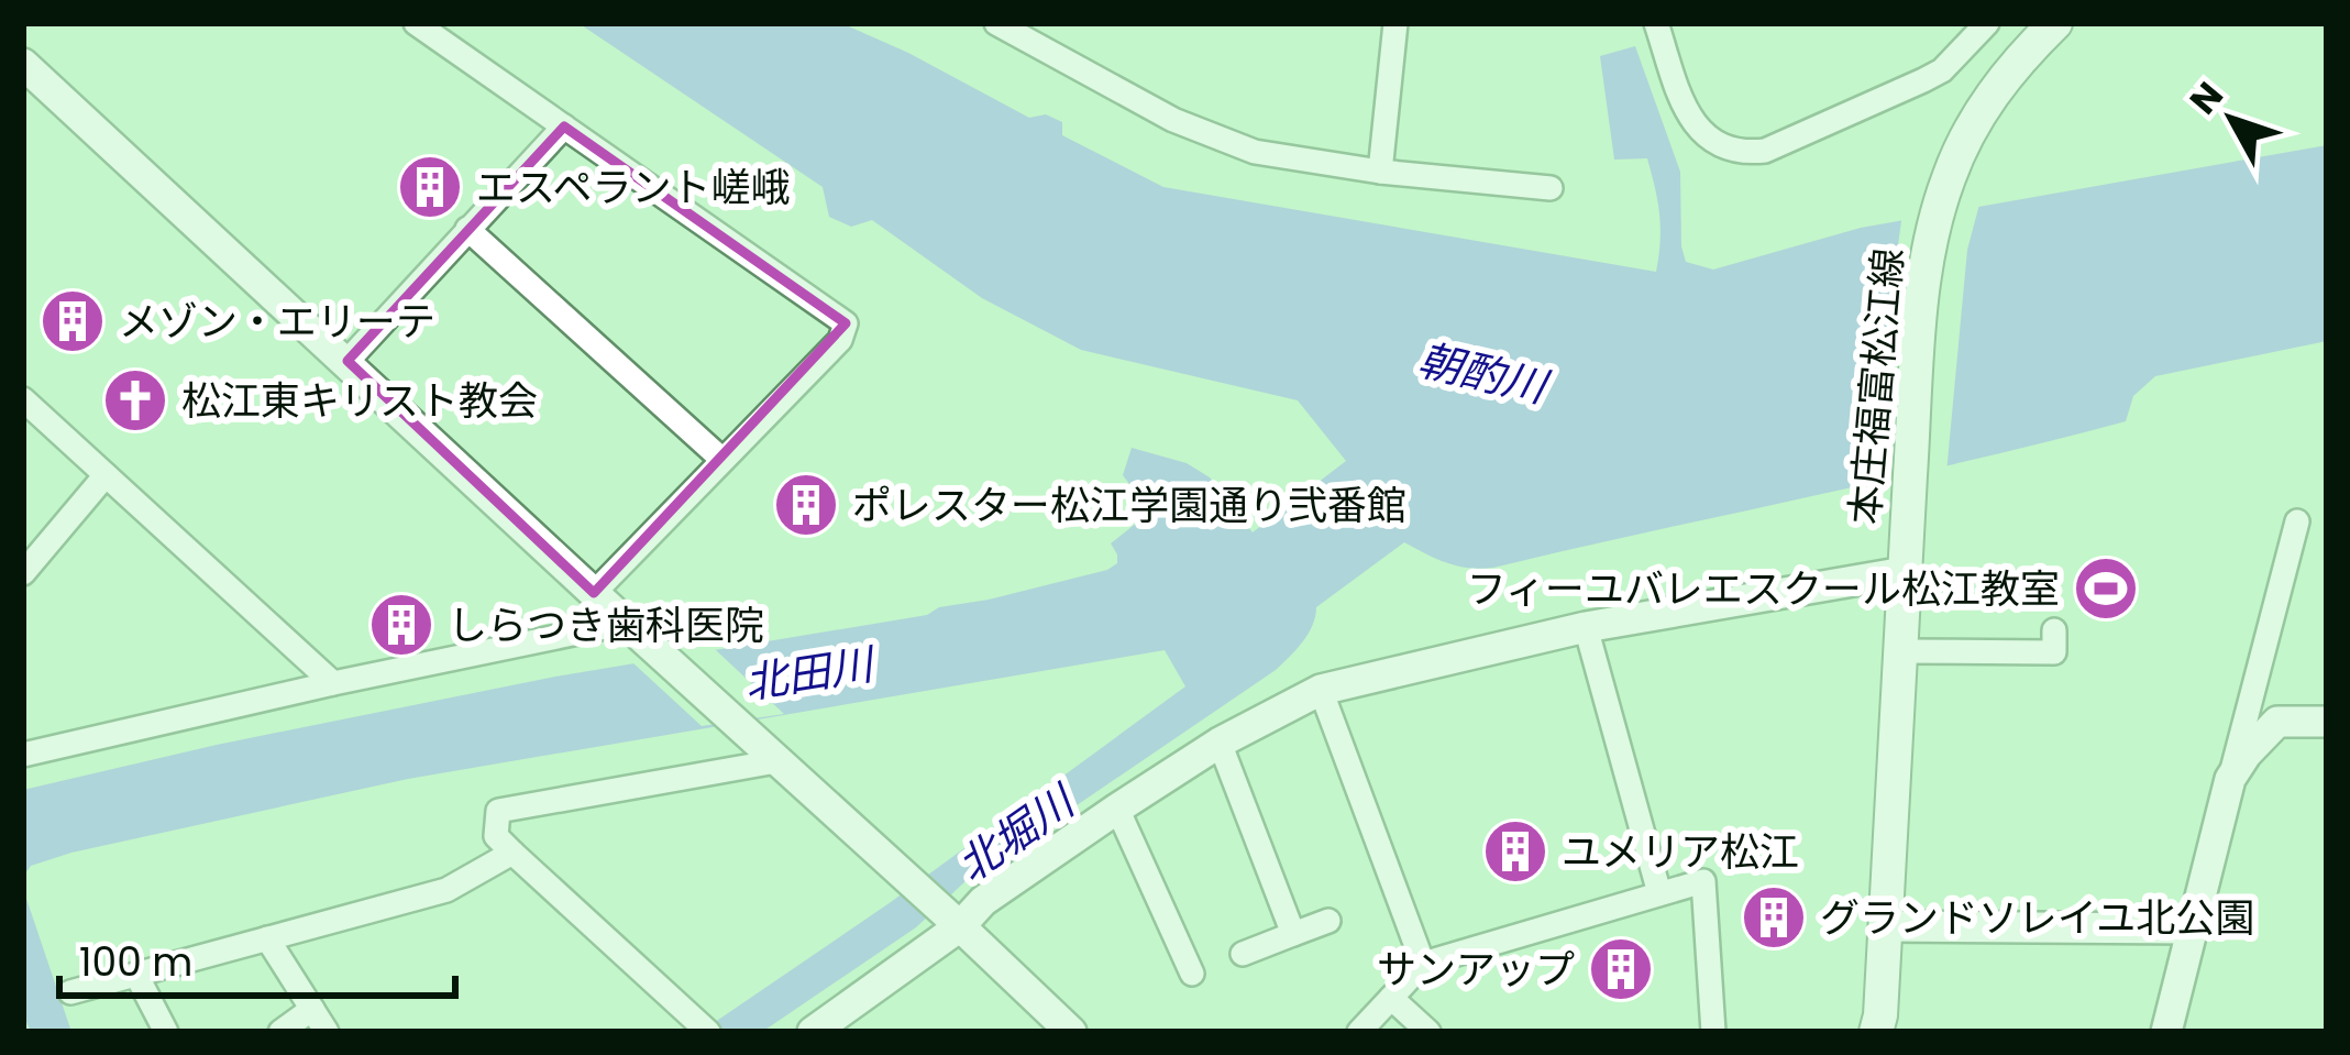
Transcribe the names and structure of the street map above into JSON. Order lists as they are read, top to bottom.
{
  "streets": {
    "main road": ["本庄福富松江線"]
  },
  "water": ["朝酌川", "北田川", "北堀川"],
  "places": {
    "building": [
      "エスペラント嵯峨",
      "メゾン・エリーテ",
      "ポレスター松江学園通り弐番館",
      "しらつき歯科医院",
      "ユメリア松江",
      "グランドソレイユ北公園",
      "サンアップ"
    ],
    "church": ["松江東キリスト教会"],
    "sports": ["フィーユバレエスクール松江教室"]
  },
  "scale_bar": "100 m",
  "north": "top left"
}
